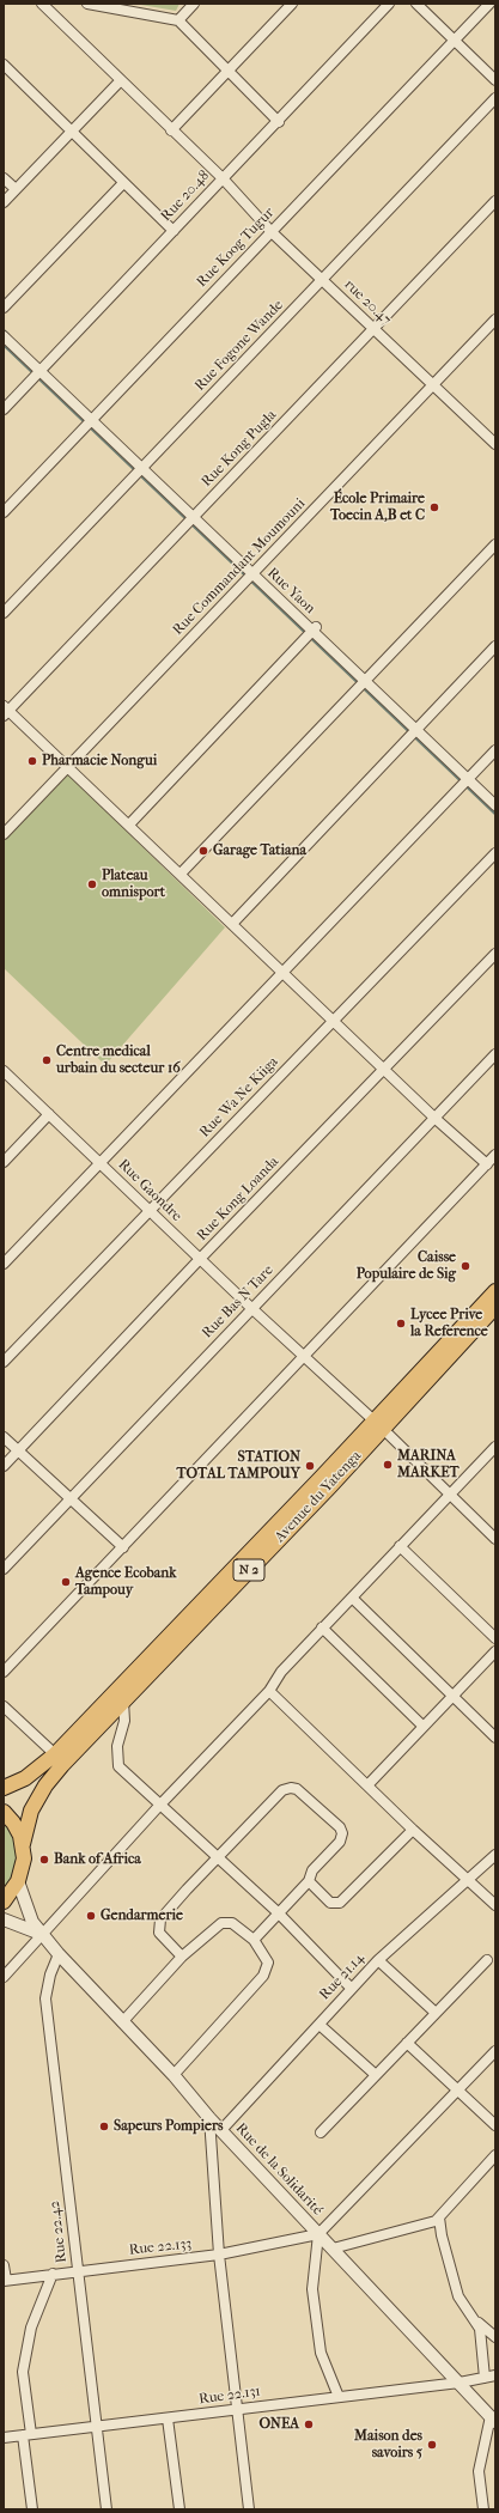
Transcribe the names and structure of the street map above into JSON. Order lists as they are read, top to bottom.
{
  "streets": {
    "main road": ["Avenue du Yatenga", "N 2"],
    "street": [
      "Rue 20.48",
      "Rue Koog Tugur",
      "rue 20.47",
      "Rue Fogone Wande",
      "Rue Kong Pugla",
      "Rue Commandant Moumouni",
      "Rue Yaon",
      "Rue Wa Ne Kiiga",
      "Rue Gaondre",
      "Rue Kong Loanda",
      "Rue Bas N Tare",
      "Rue 21.14",
      "Rue de la Solidarité",
      "Rue 22.42",
      "Rue 22.133",
      "Rue 22.131"
    ]
  },
  "crossings": [
    ["Rue 20.48", "rue 20.47"],
    ["Rue 20.48", "Rue Yaon"],
    ["Rue Koog Tugur", "rue 20.47"],
    ["Rue Koog Tugur", "Rue Yaon"],
    ["rue 20.47", "Rue Fogone Wande"],
    ["rue 20.47", "Rue Kong Pugla"],
    ["rue 20.47", "Rue Commandant Moumouni"],
    ["Rue Fogone Wande", "Rue Yaon"],
    ["Rue Kong Pugla", "Rue Yaon"],
    ["Rue Commandant Moumouni", "Rue Yaon"],
    ["Rue Wa Ne Kiiga", "Rue Gaondre"],
    ["Rue Gaondre", "Rue Kong Loanda"],
    ["Rue Gaondre", "Rue Bas N Tare"],
    ["Rue Gaondre", "Avenue du Yatenga"],
    ["Avenue du Yatenga", "N 2"],
    ["N 2", "Rue de la Solidarité"],
    ["Rue 21.14", "Rue de la Solidarité"],
    ["Rue de la Solidarité", "Rue 22.42"],
    ["Rue de la Solidarité", "Rue 22.133"],
    ["Rue de la Solidarité", "Rue 22.131"],
    ["Rue 22.42", "Rue 22.133"],
    ["Rue 22.42", "Rue 22.131"]
  ],
  "places": [
    "École Primaire Toecin A,B et C",
    "Pharmacie Nongui",
    "Garage Tatiana",
    "Plateau omnisport",
    "Centre medical urbain du secteur 16",
    "Caisse Populaire de Sig",
    "Lycee Prive la Reference",
    "MARINA MARKET",
    "STATION TOTAL TAMPOUY",
    "Agence Ecobank Tampouy",
    "Bank of Africa",
    "Gendarmerie",
    "Sapeurs Pompiers",
    "ONEA",
    "Maison des savoirs 5"
  ]
}
